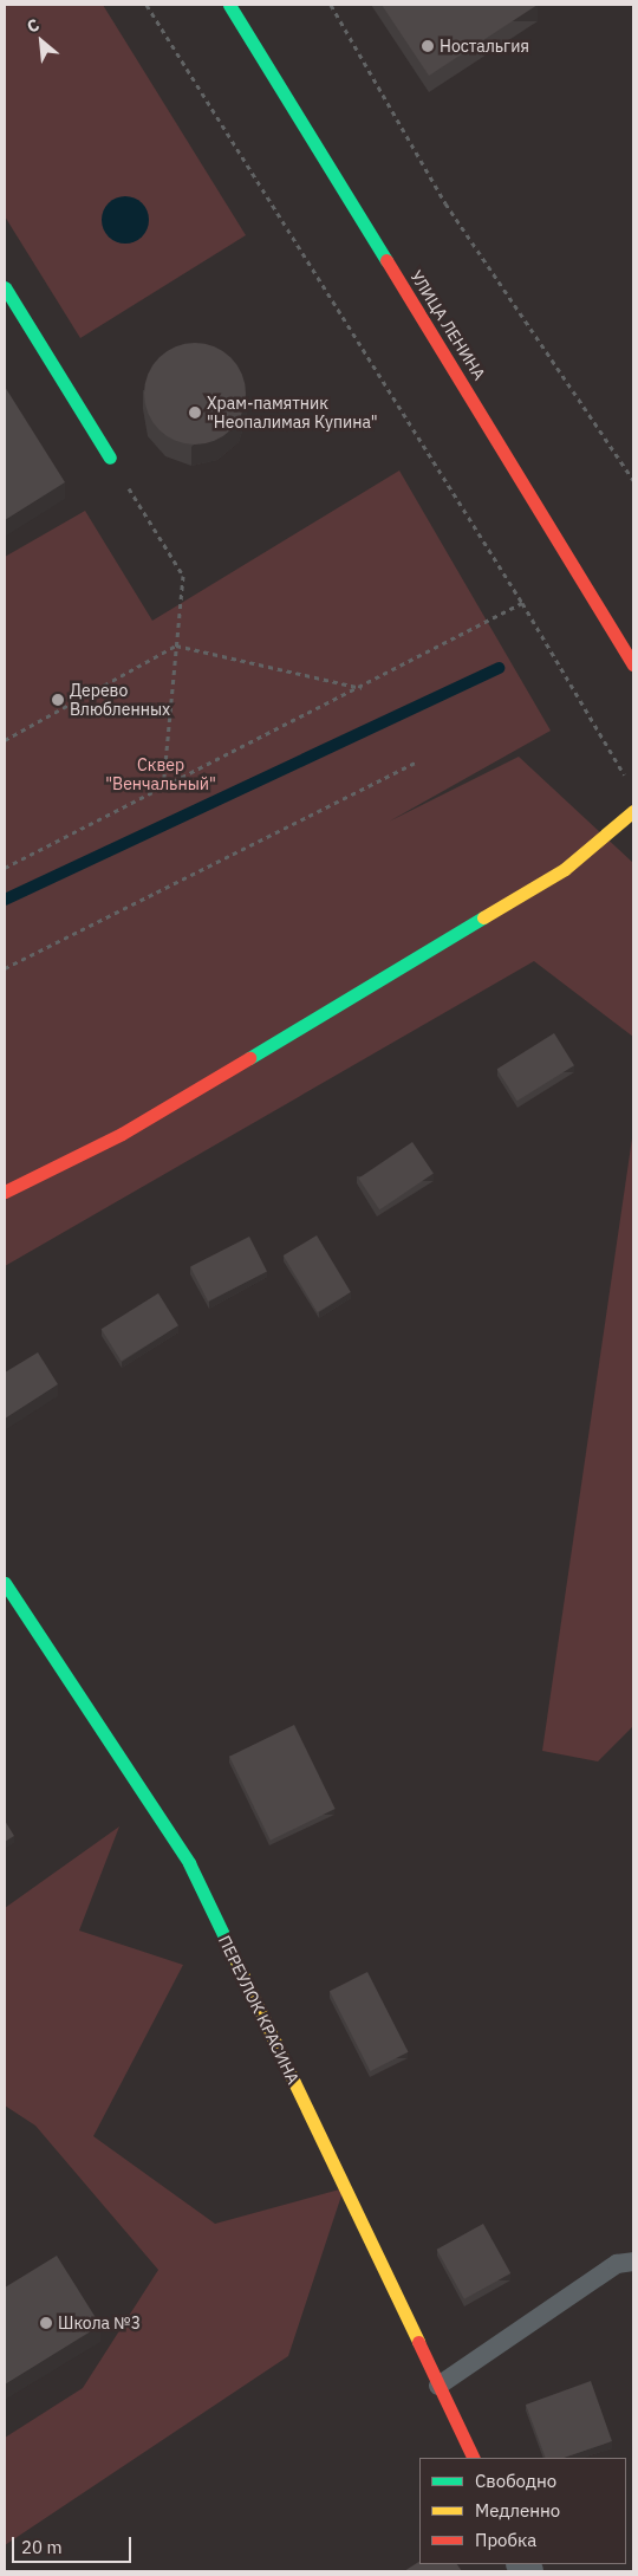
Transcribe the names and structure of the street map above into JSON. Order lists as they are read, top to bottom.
{
  "streets": {
    "street": ["УЛИЦА ЛЕНИНА", "ПЕРЕУЛОК КРАСИНА"]
  },
  "parks": ["Сквер \"Венчальный\""],
  "places": [
    "Ностальгия",
    "Храм-памятник \"Неопалимая Купина\"",
    "Дерево Влюбленных",
    "Школа №3"
  ],
  "legend": ["Свободно", "Медленно", "Пробка"],
  "scale_bar": "20 m",
  "north": "top left"
}
